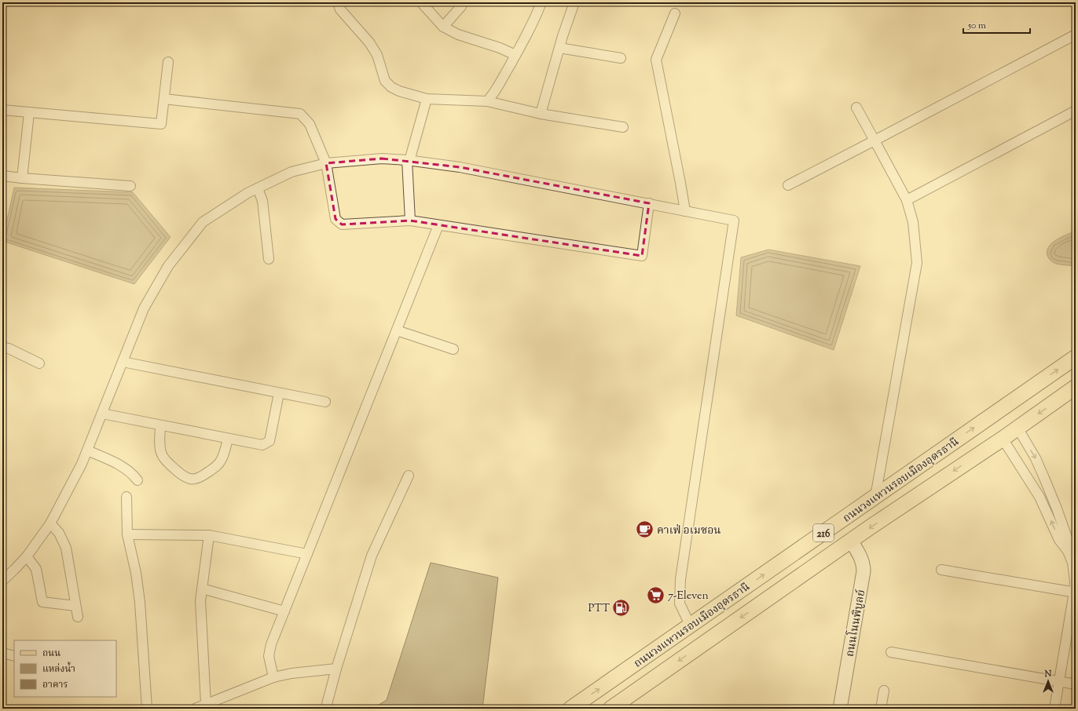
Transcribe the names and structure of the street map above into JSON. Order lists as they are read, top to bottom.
{
  "streets": {
    "main road": ["ถนนวงแหวนรอบเมืองอุดรธานี", "216"],
    "street": ["ถนนโนนพิบูลย์"]
  },
  "crossings": [
    ["ถนนวงแหวนรอบเมืองอุดรธานี", "ถนนโนนพิบูลย์"]
  ],
  "places": {
    "cafe": ["คาเฟ่ อเมซอน"],
    "supermarket": ["7-Eleven"],
    "fuel station": ["PTT"]
  },
  "legend": ["ถนน", "แหล่งน้ำ", "อาคาร"],
  "scale_bar": "50 m",
  "north": "top"
}
